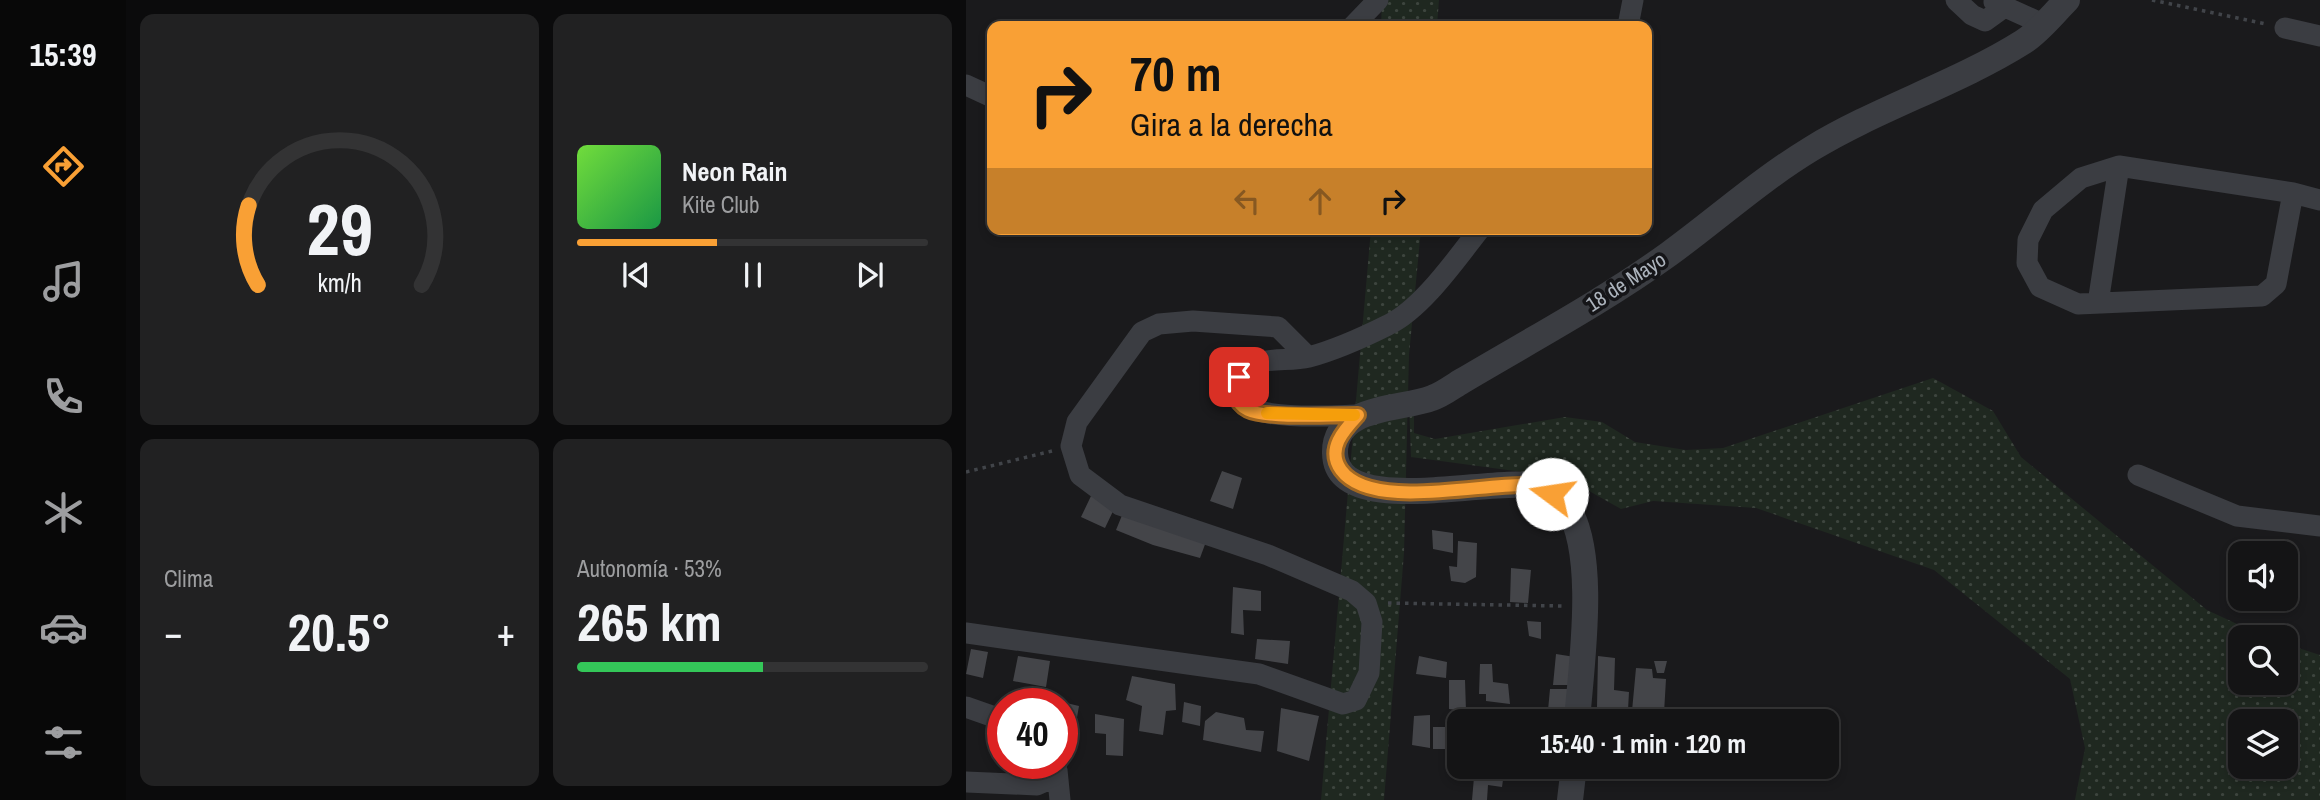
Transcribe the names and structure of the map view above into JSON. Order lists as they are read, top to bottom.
{
  "streets": {
    "street": ["18 de Mayo"]
  },
  "page": {
    "tabs": "15:39",
    "turn": ["70 m", "Gira a la derecha"],
    "song": ["Neon Rain", "Kite Club"],
    "tile": [
      "Clima",
      ["Autonomía · 53%", "265 km"]
    ],
    "heat": ["−", "20.5°", "+"],
    "limit": "40",
    "trip": "15:40 · 1 min · 120 m",
    "gauge": ["29", "km/h"]
  }
}
